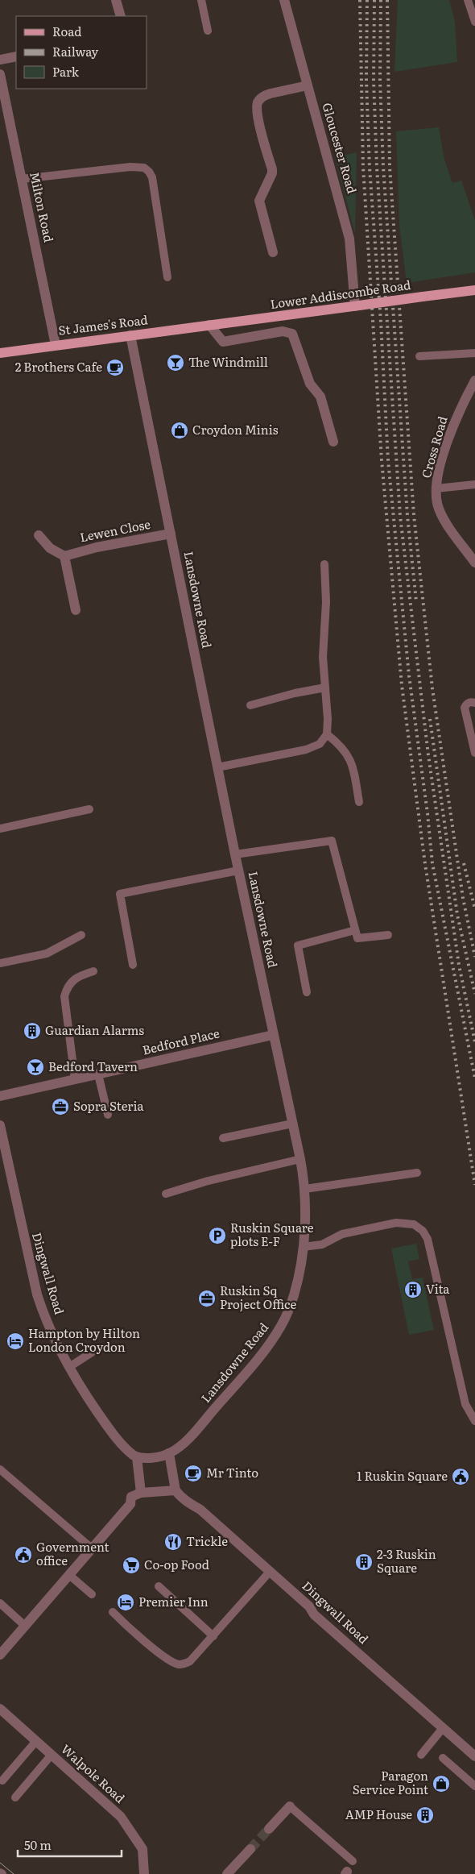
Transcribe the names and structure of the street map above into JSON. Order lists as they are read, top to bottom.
{
  "streets": {
    "main road": ["Lower Addiscombe Road", "St James's Road"],
    "street": [
      "Gloucester Road",
      "Milton Road",
      "Cross Road",
      "Lewen Close",
      "Lansdowne Road",
      "Bedford Place",
      "Dingwall Road",
      "Walpole Road"
    ]
  },
  "crossings": [
    ["Gloucester Road", "Lower Addiscombe Road"],
    ["Milton Road", "St James's Road"],
    ["Lower Addiscombe Road", "St James's Road"],
    ["St James's Road", "Lansdowne Road"],
    ["Lewen Close", "Lansdowne Road"],
    ["Lansdowne Road", "Bedford Place"],
    ["Lansdowne Road", "Dingwall Road"]
  ],
  "places": {
    "bar": ["The Windmill", "Bedford Tavern"],
    "cafe": ["2 Brothers Cafe", "Mr Tinto"],
    "shop": ["Croydon Minis", "Paragon Service Point"],
    "building": [
      "Guardian Alarms",
      "Vita",
      "2-3 Ruskin Square",
      "AMP House"
    ],
    "office": ["Sopra Steria", "Ruskin Sq Project Office"],
    "parking": ["Ruskin Square plots E-F"],
    "hotel": ["Hampton by Hilton London Croydon", "Premier Inn"],
    "public building": ["1 Ruskin Square", "Government office"],
    "restaurant": ["Trickle"],
    "supermarket": ["Co-op Food"]
  },
  "legend": ["Road", "Railway", "Park"],
  "scale_bar": "50 m"
}
